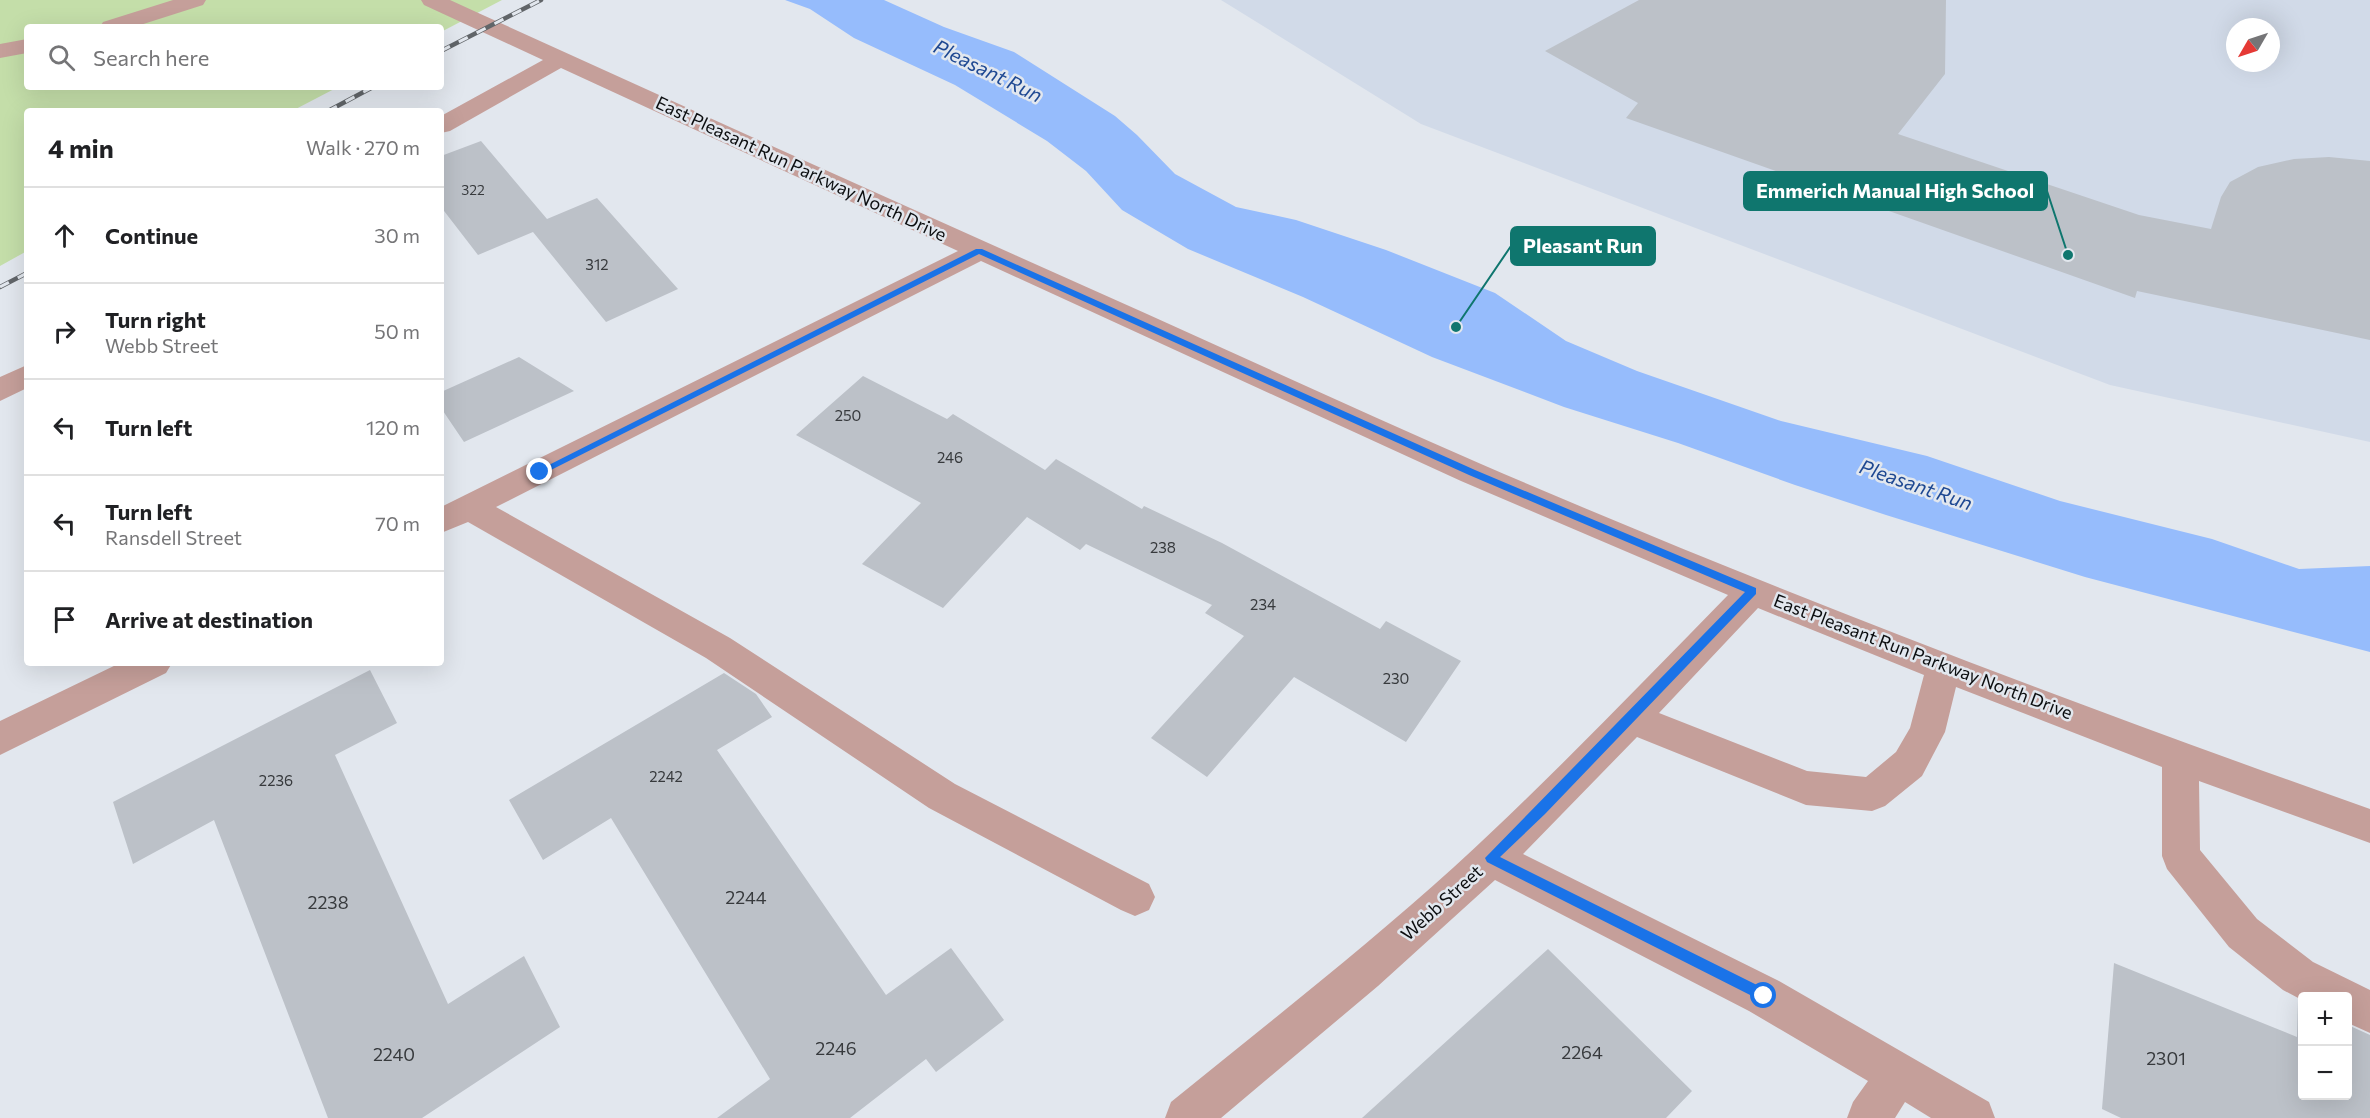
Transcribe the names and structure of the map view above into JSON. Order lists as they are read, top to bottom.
{
  "streets": {
    "street": ["East Pleasant Run Parkway North Drive", "Webb Street"]
  },
  "crossings": [
    ["East Pleasant Run Parkway North Drive", "Webb Street"]
  ],
  "water": ["Pleasant Run"],
  "places": ["Emmerich Manual High School", "Pleasant Run"],
  "house_numbers": [
    "322",
    "312",
    "250",
    "246",
    "238",
    "234",
    "230",
    "2242",
    "2236",
    "2244",
    "2238",
    "2246",
    "2264",
    "2240",
    "2301"
  ],
  "north": "bottom left",
  "page": {
    "search": "Search here",
    "heading": ["4 min", "Walk · 270 m"],
    "list": [
      ["Continue", "30 m"],
      ["Turn right", "Webb Street", "50 m"],
      ["Turn left", "120 m"],
      ["Turn left", "Ransdell Street", "70 m"],
      "Arrive at destination"
    ],
    "map_buttons": ["+", "−"]
  }
}
